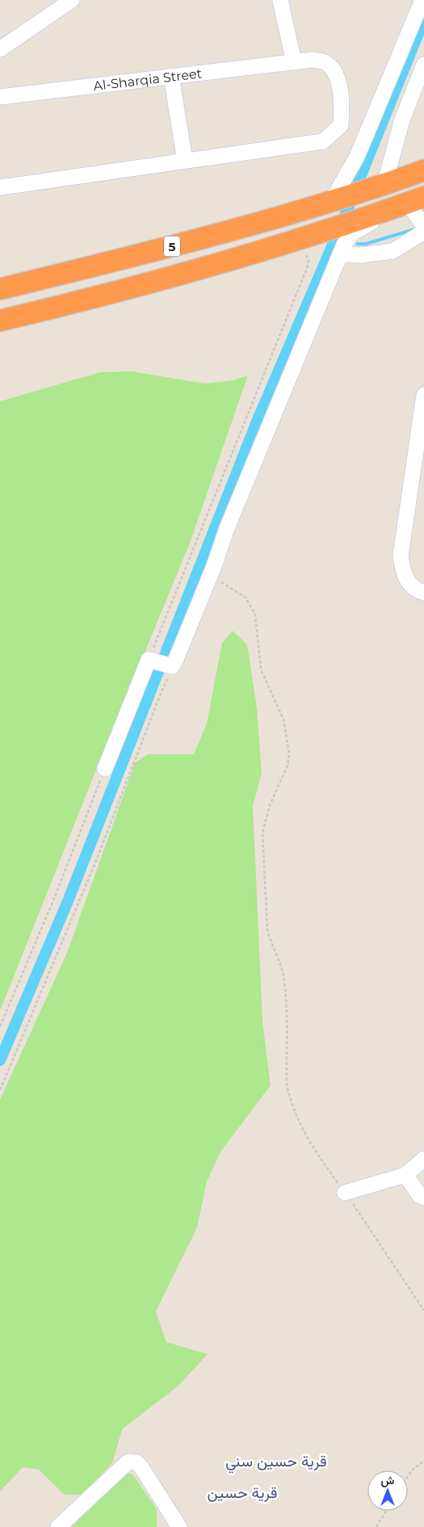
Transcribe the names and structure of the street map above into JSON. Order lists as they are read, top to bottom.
{
  "streets": {
    "highway": ["5"],
    "street": ["Al-Sharqia Street"]
  },
  "districts": ["قرية حسين سني", "قرية حسين"],
  "north": "top"
}
